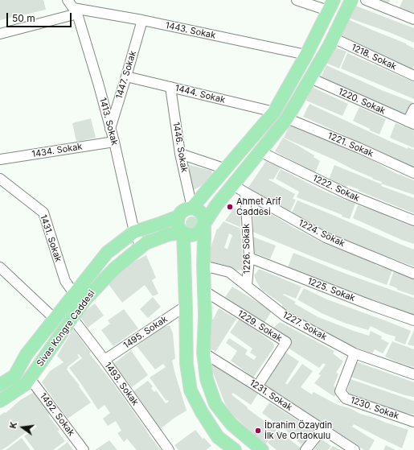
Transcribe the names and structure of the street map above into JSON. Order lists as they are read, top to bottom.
{
  "streets": {
    "main road": ["Sivas Kongre Caddesi"],
    "street": [
      "1443. Sokak",
      "1218. Sokak",
      "1447. Sokak",
      "1444. Sokak",
      "1220. Sokak",
      "1413. Sokak",
      "1221. Sokak",
      "1446. Sokak",
      "1434. Sokak",
      "1222. Sokak",
      "1224. Sokak",
      "1431. Sokak",
      "1226. Sokak",
      "1225. Sokak",
      "1229. Sokak",
      "1227. Sokak",
      "1495. Sokak",
      "1493. Sokak",
      "1231. Sokak",
      "1230. Sokak",
      "1492. Sokak"
    ]
  },
  "crossings": [
    ["1443. Sokak", "1447. Sokak"],
    ["1443. Sokak", "1413. Sokak"],
    ["1447. Sokak", "1444. Sokak"],
    ["1447. Sokak", "1413. Sokak"],
    ["1444. Sokak", "1446. Sokak"],
    ["1413. Sokak", "1434. Sokak"],
    ["1413. Sokak", "Sivas Kongre Caddesi"],
    ["1446. Sokak", "Sivas Kongre Caddesi"],
    ["1224. Sokak", "1226. Sokak"],
    ["1431. Sokak", "Sivas Kongre Caddesi"],
    ["1226. Sokak", "1225. Sokak"],
    ["1226. Sokak", "1227. Sokak"],
    ["1229. Sokak", "1231. Sokak"],
    ["1227. Sokak", "1230. Sokak"],
    ["Sivas Kongre Caddesi", "1493. Sokak"],
    ["Sivas Kongre Caddesi", "1492. Sokak"],
    ["1495. Sokak", "1493. Sokak"]
  ],
  "places": ["Ahmet Arif Caddesi", "İbrahim Özaydin İlk Ve Ortaokulu"],
  "scale_bar": "50 m",
  "north": "left"
}
